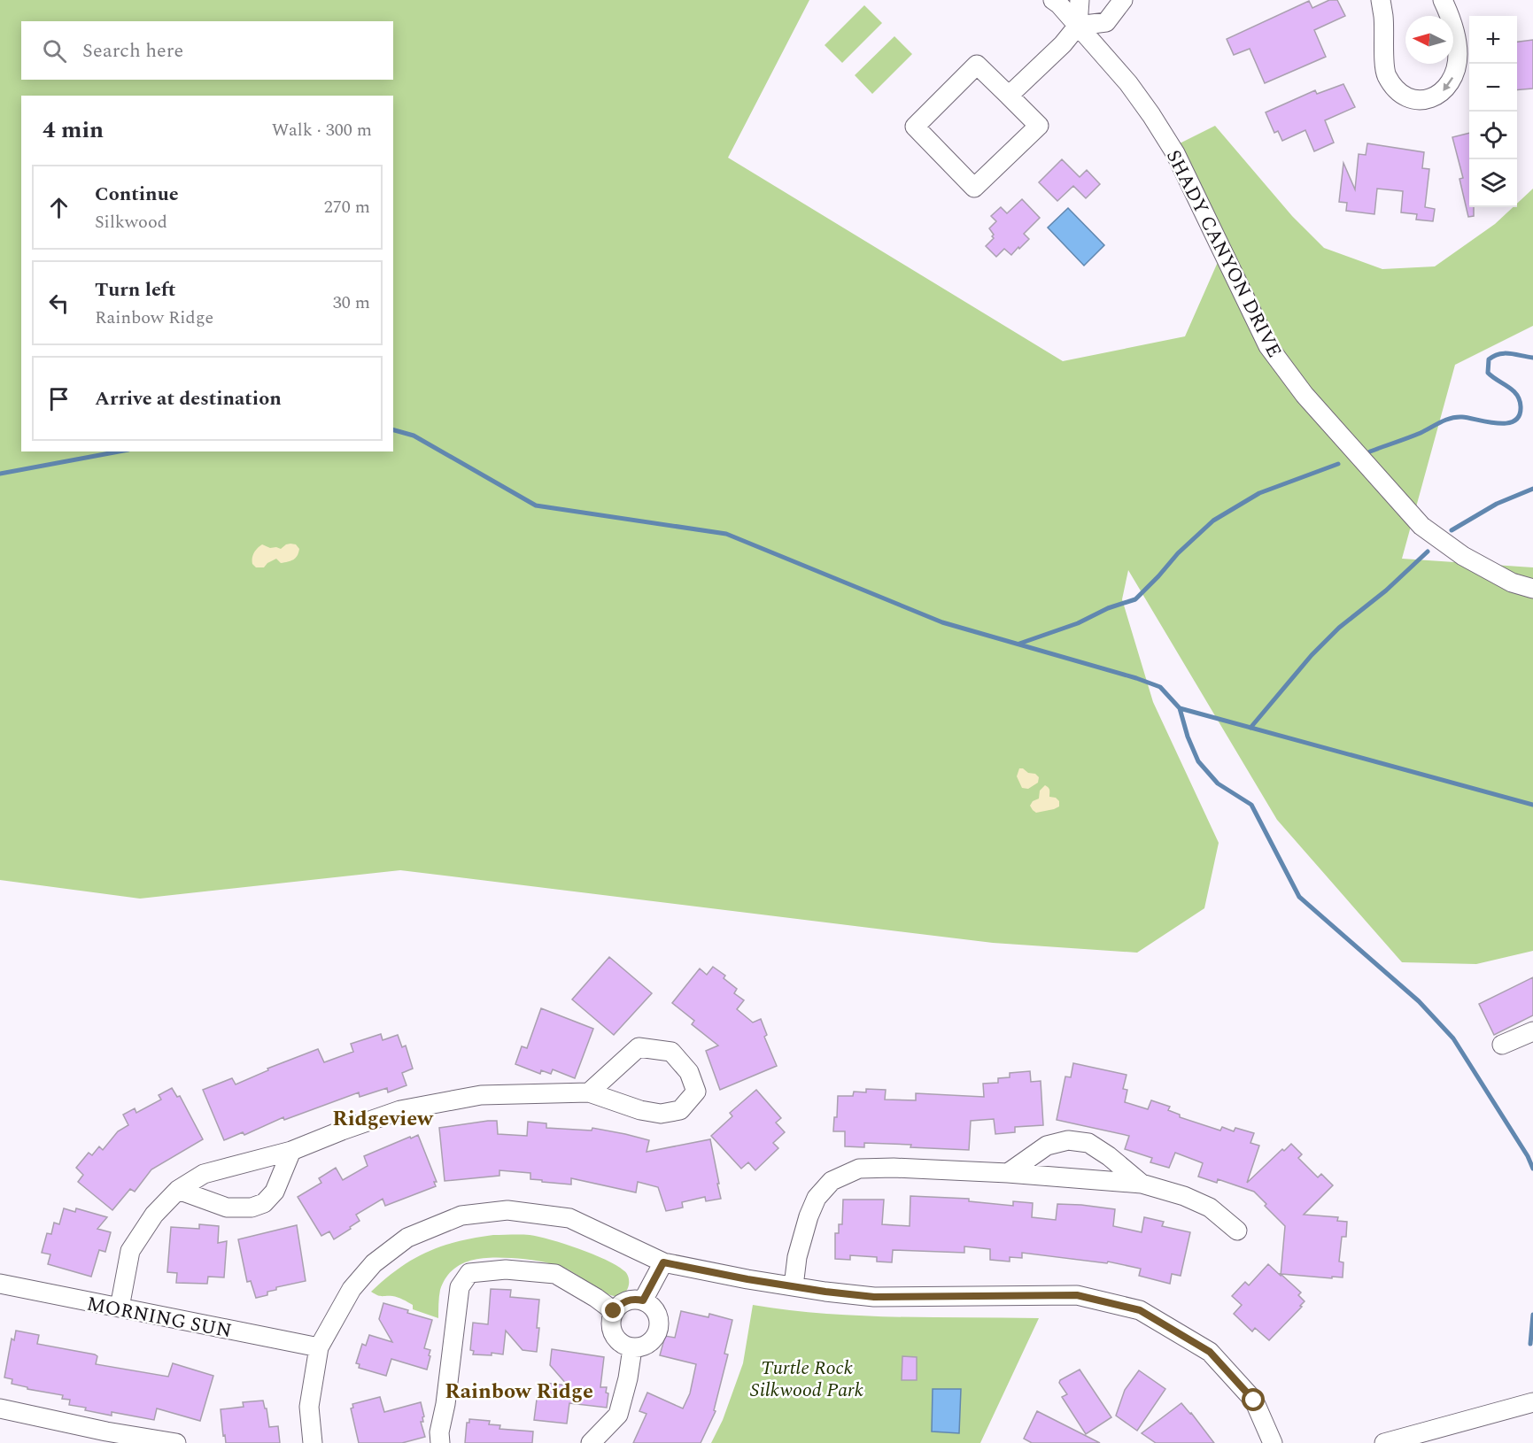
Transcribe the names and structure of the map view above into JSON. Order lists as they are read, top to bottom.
{
  "streets": {
    "street": ["SHADY CANYON DRIVE", "MORNING SUN"]
  },
  "districts": ["Ridgeview", "Rainbow Ridge"],
  "parks": ["Turtle Rock Silkwood Park"],
  "north": "left",
  "page": {
    "map_buttons": ["+", "−"],
    "search": "Search here",
    "heading": ["4 min", "Walk · 300 m"],
    "list": [
      ["Continue", "Silkwood", "270 m"],
      ["Turn left", "Rainbow Ridge", "30 m"],
      "Arrive at destination"
    ]
  }
}
